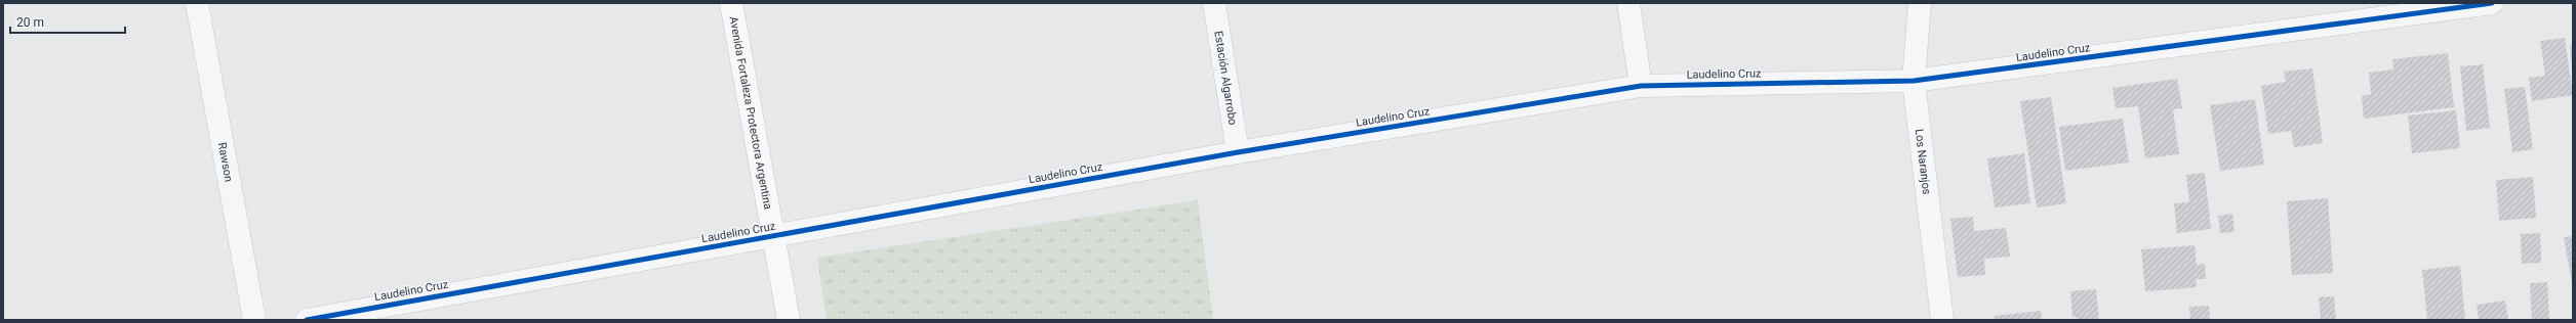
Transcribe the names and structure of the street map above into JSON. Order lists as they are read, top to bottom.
{
  "streets": {
    "main road": ["Avenida Fortaleza Protectora Argentina"],
    "street": [
      "Laudelino Cruz",
      "Estación Algarrobo",
      "Rawson",
      "Los Naranjos"
    ]
  },
  "crossings": [
    ["Laudelino Cruz", "Estación Algarrobo"],
    ["Laudelino Cruz", "Avenida Fortaleza Protectora Argentina"],
    ["Laudelino Cruz", "Los Naranjos"]
  ],
  "scale_bar": "20 m"
}
